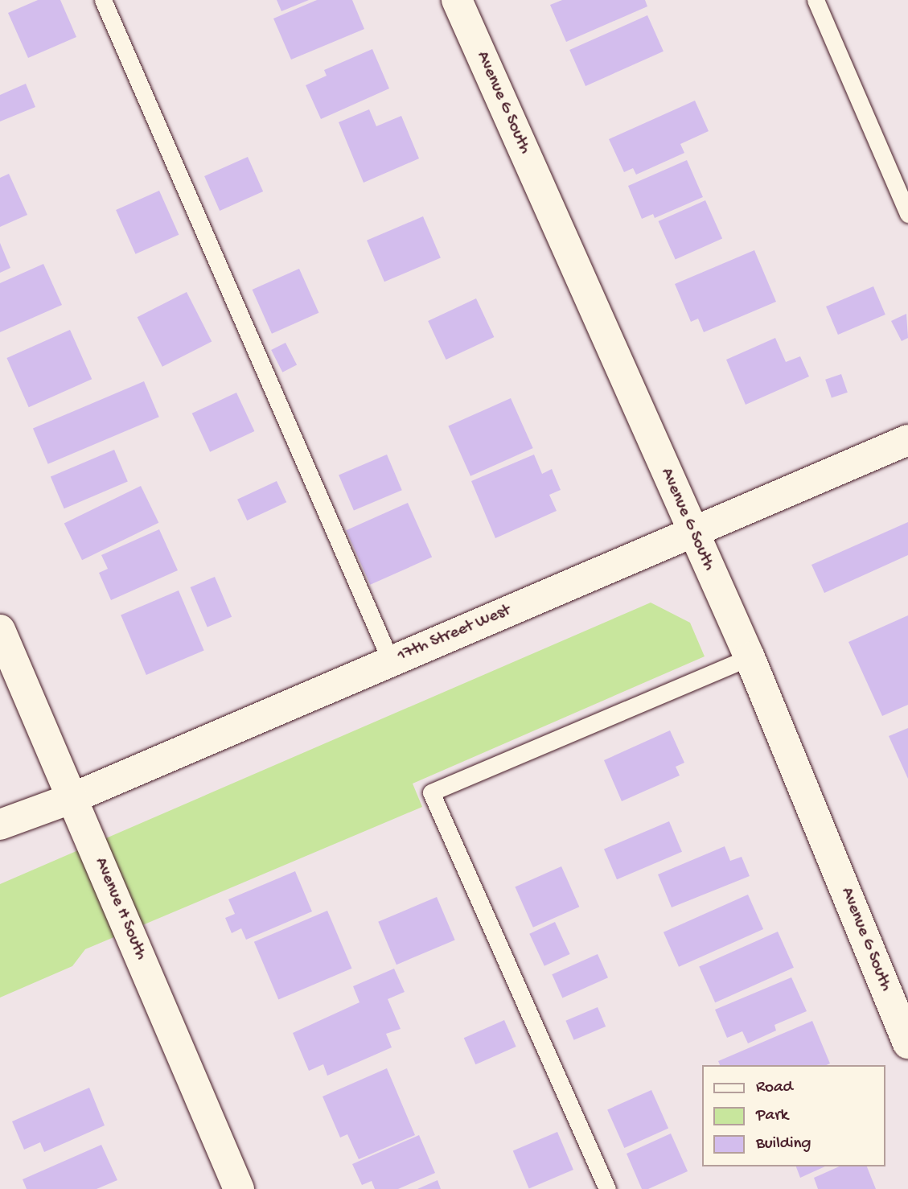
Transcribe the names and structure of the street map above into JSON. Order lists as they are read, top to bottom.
{
  "streets": {
    "street": ["Avenue G South", "17th Street West", "Avenue H South"]
  },
  "crossings": [
    ["Avenue G South", "17th Street West"],
    ["17th Street West", "Avenue H South"]
  ],
  "legend": ["Road", "Park", "Building"]
}
